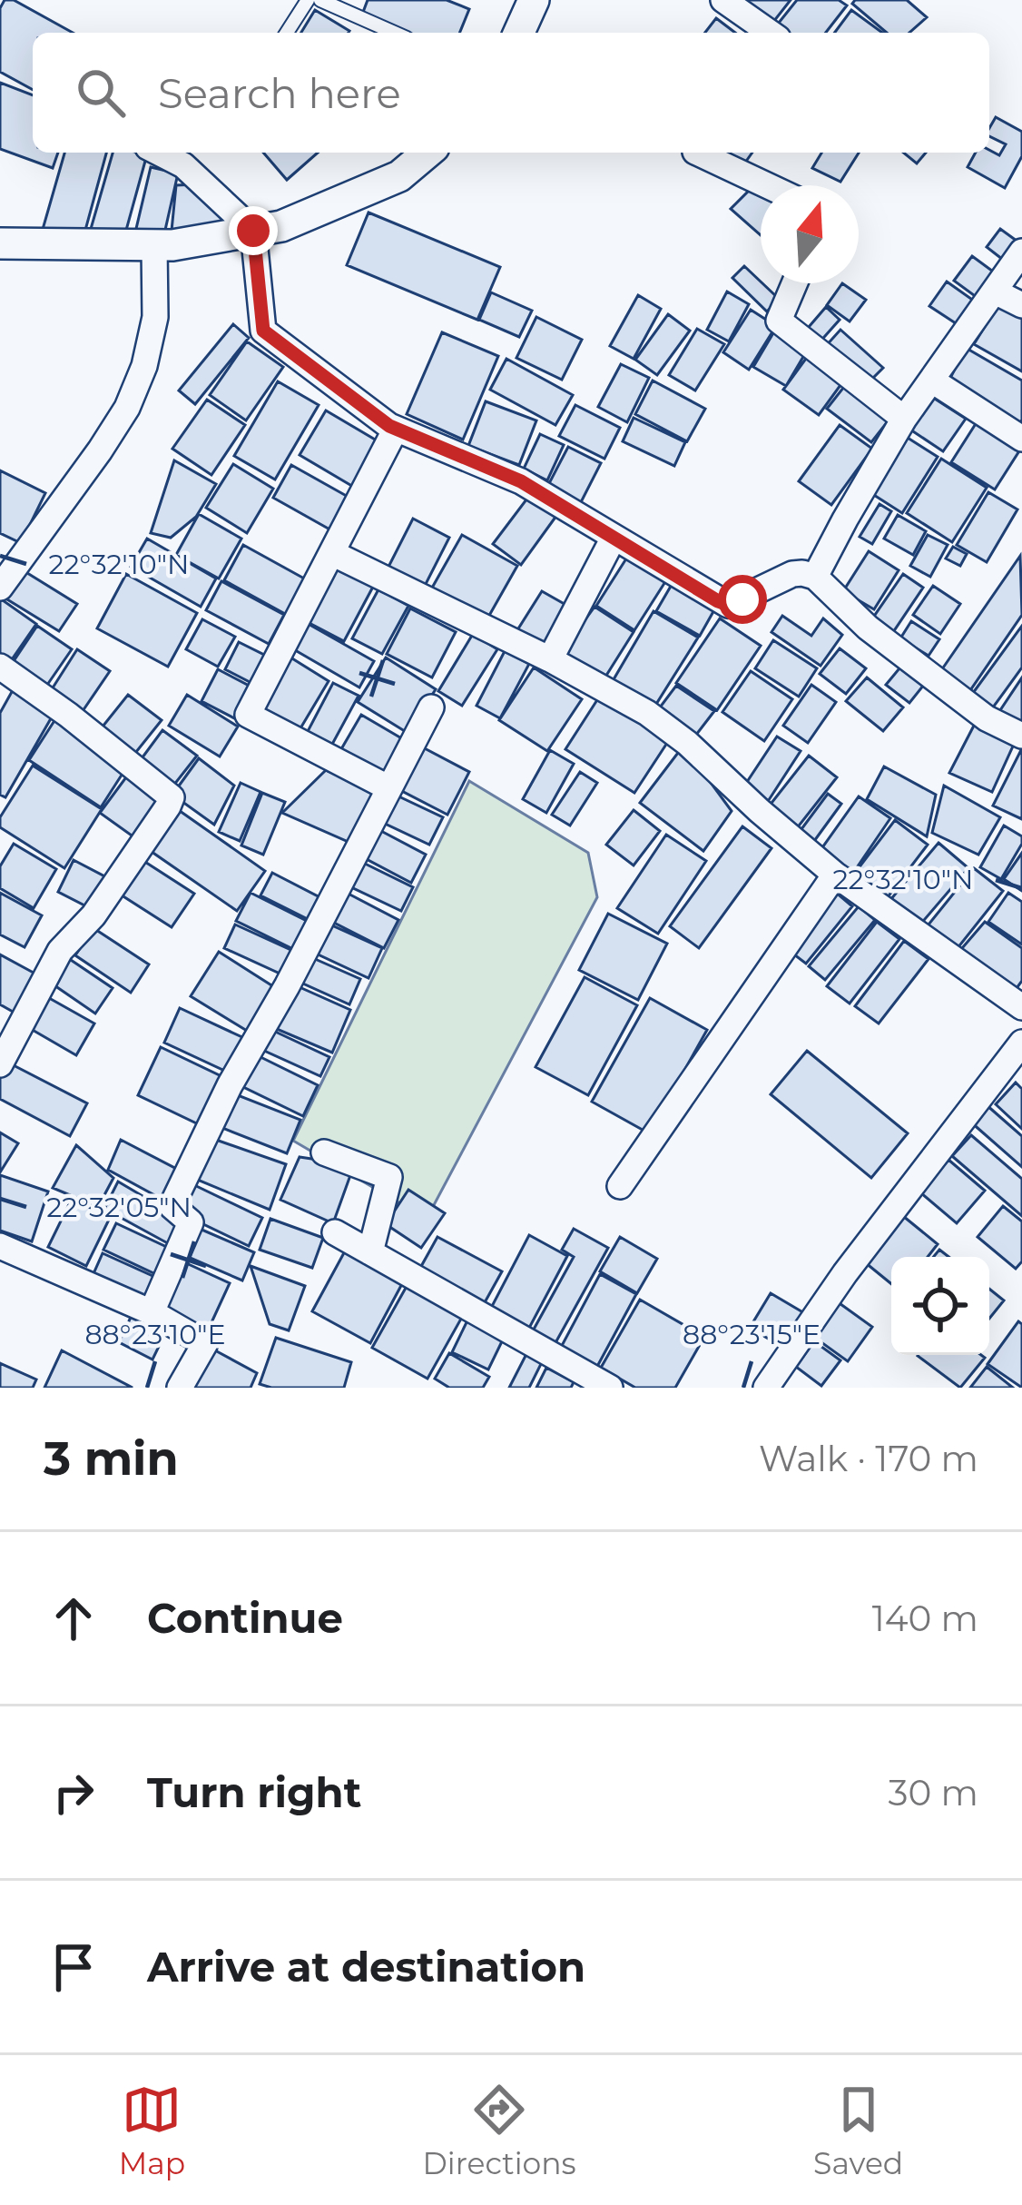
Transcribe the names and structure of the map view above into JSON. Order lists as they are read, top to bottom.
{
  "north": "top",
  "page": {
    "search": "Search here",
    "heading": ["3 min", "Walk · 170 m"],
    "list": [
      ["Continue", "140 m"],
      ["Turn right", "30 m"],
      "Arrive at destination"
    ],
    "nav": ["Map", "Directions", "Saved"]
  },
  "coordinates": [
    "22°32'10\"N",
    "22°32'05\"N",
    "88°23'10\"E",
    "88°23'15\"E"
  ]
}
